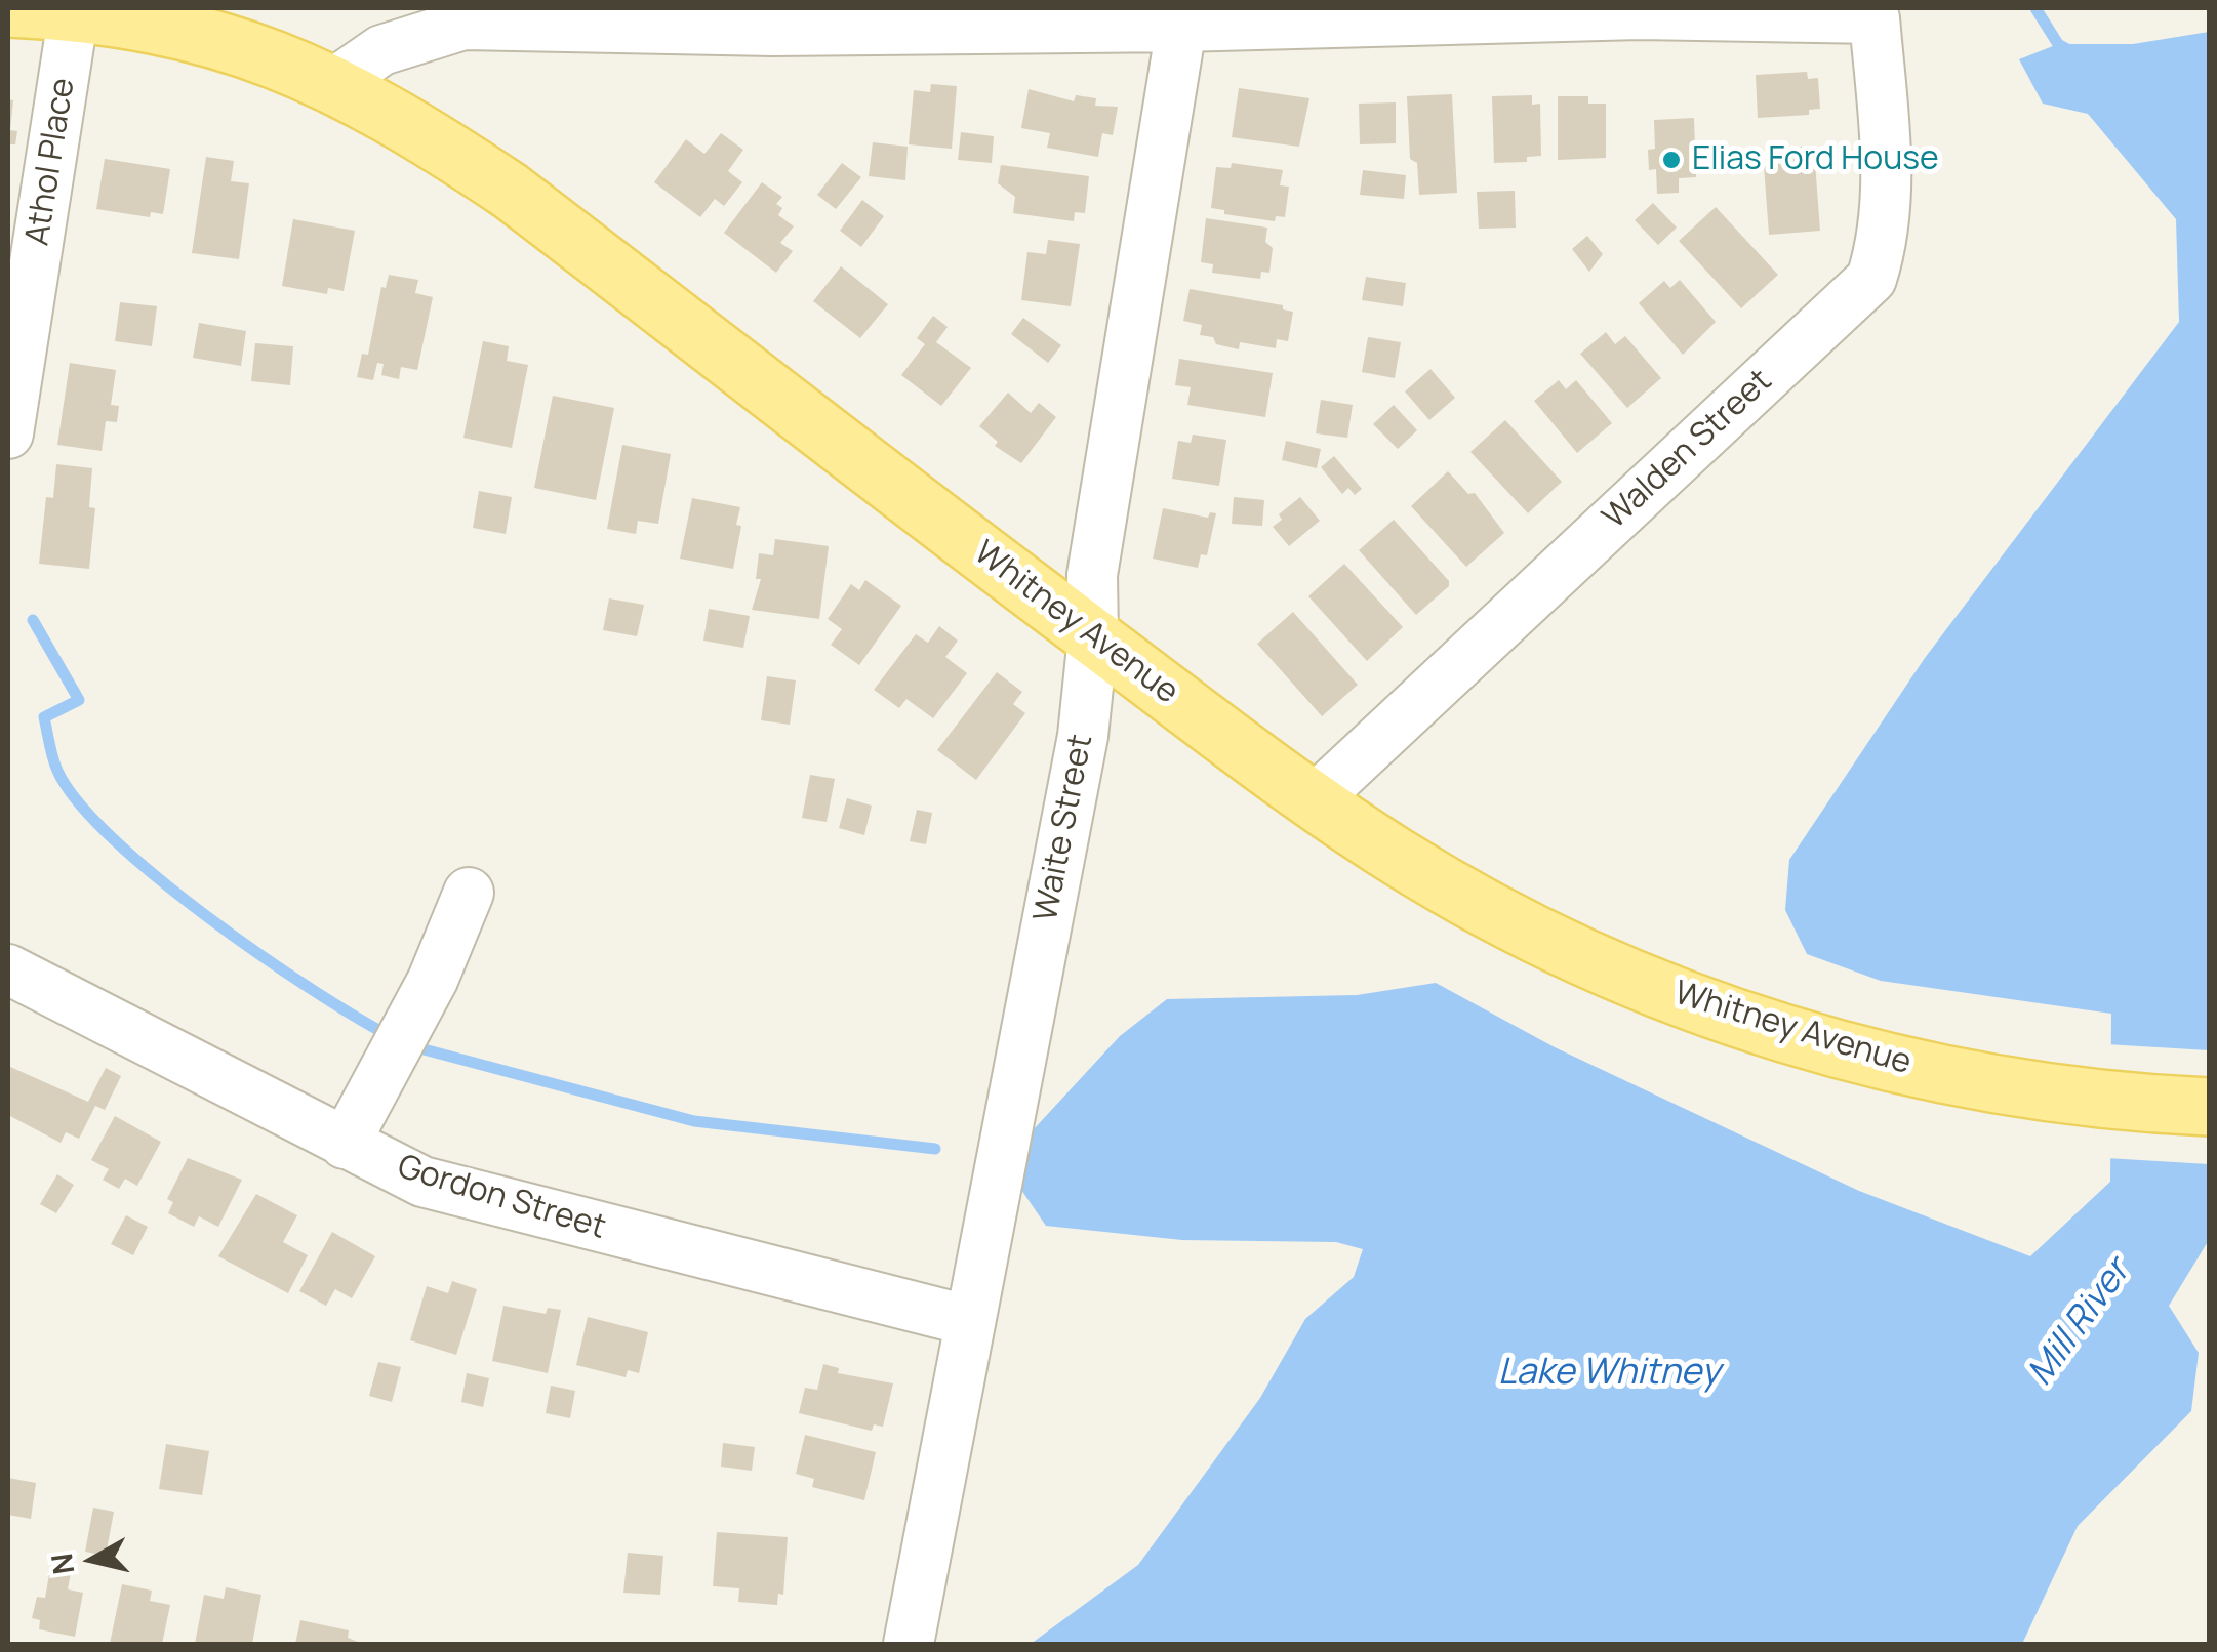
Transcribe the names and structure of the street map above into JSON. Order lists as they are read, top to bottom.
{
  "streets": {
    "main road": ["Whitney Avenue"],
    "street": [
      "Athol Place",
      "Walden Street",
      "Waite Street",
      "Gordon Street"
    ]
  },
  "crossings": [
    ["Athol Place", "Whitney Avenue"],
    ["Walden Street", "Whitney Avenue"],
    ["Whitney Avenue", "Waite Street"],
    ["Waite Street", "Gordon Street"]
  ],
  "water": ["Mill River", "Lake Whitney"],
  "places": ["Elias Ford House"],
  "north": "left"
}
